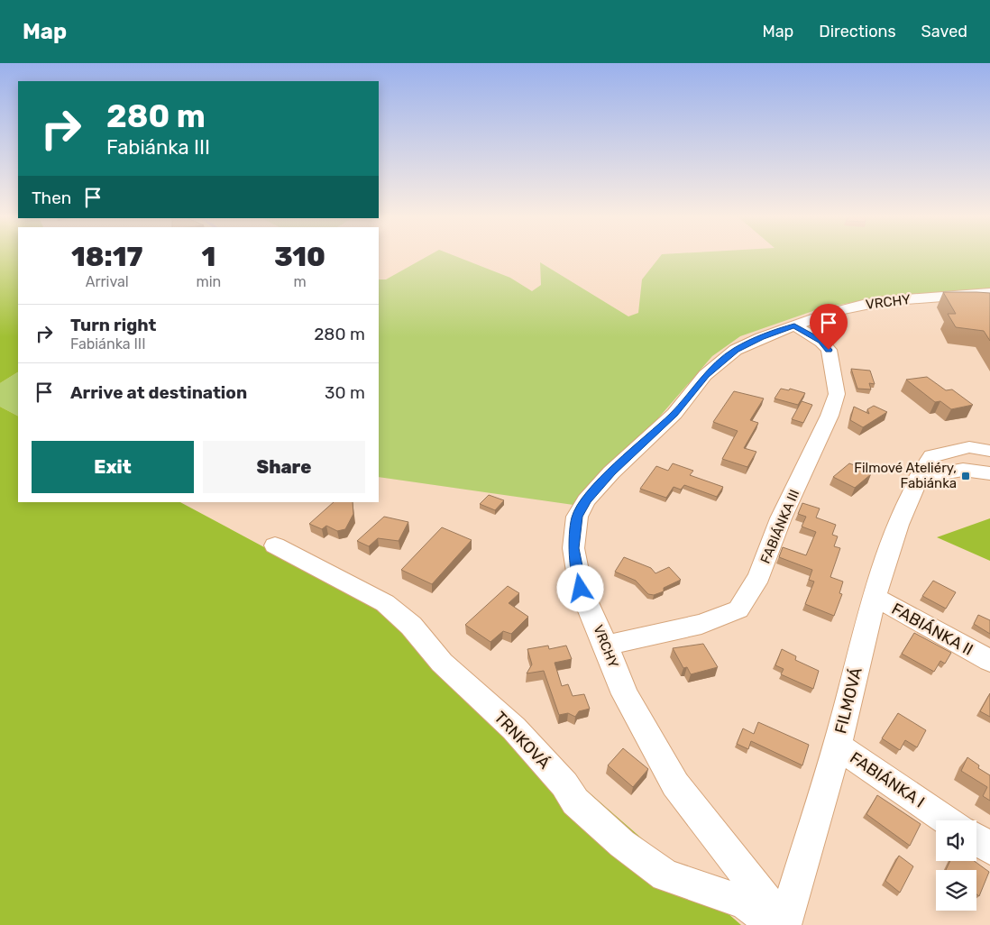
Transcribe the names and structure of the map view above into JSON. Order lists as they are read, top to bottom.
{
  "streets": {
    "street": [
      "VRCHY",
      "FABIÁNKA III",
      "FABIÁNKA II",
      "FILMOVÁ",
      "TRNKOVÁ",
      "FABIÁNKA I"
    ]
  },
  "crossings": [
    ["VRCHY", "FABIÁNKA III"],
    ["VRCHY", "FILMOVÁ"],
    ["VRCHY", "TRNKOVÁ"],
    ["FABIÁNKA II", "FILMOVÁ"],
    ["FILMOVÁ", "TRNKOVÁ"],
    ["FILMOVÁ", "FABIÁNKA I"]
  ],
  "places": {
    "transit": ["Filmové Ateliéry, Fabiánka"]
  },
  "page": {
    "header": "Map",
    "nav": ["Map", "Directions", "Saved"],
    "turn": ["280 m", "Fabiánka III"],
    "then": "Then",
    "eta": [
      "18:17",
      "Arrival",
      "1",
      "min",
      "310",
      "m"
    ],
    "list": [
      {
        "name": "Turn right",
        "note": "Fabiánka III",
        "value": "280 m"
      },
      {
        "name": "Arrive at destination",
        "value": "30 m"
      }
    ],
    "buttons": ["Exit", "Share"]
  }
}
